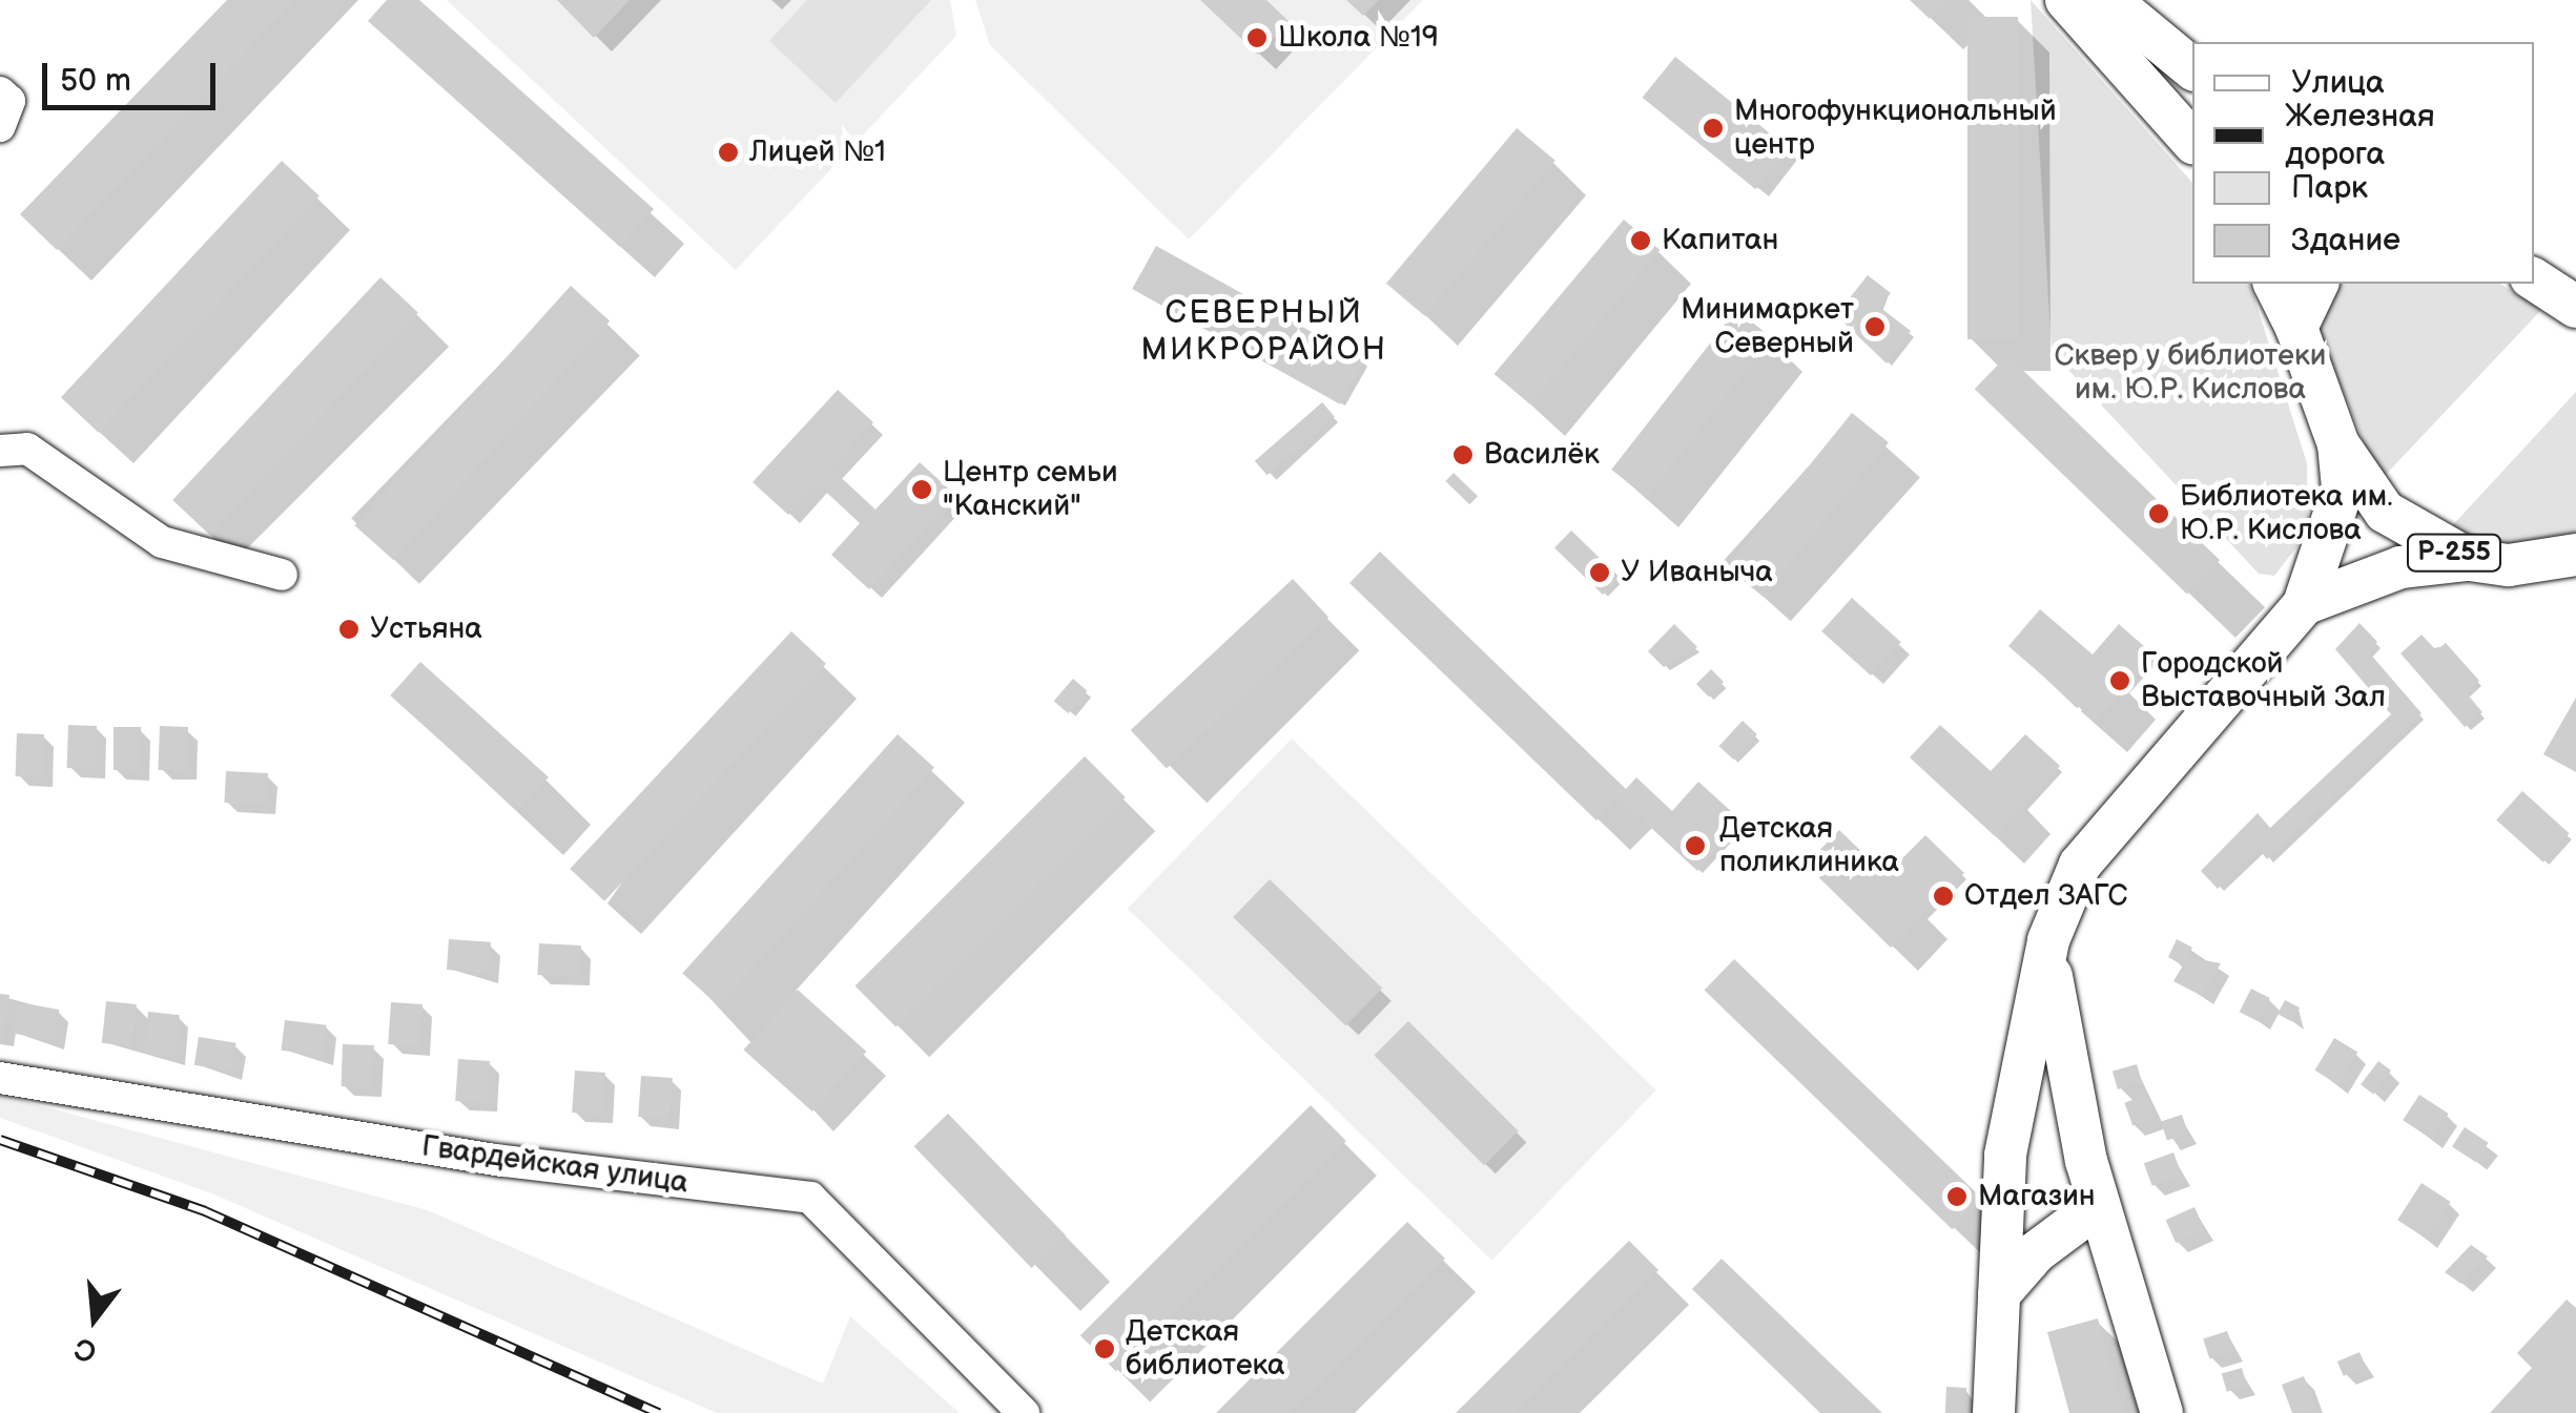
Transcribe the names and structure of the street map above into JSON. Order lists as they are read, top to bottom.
{
  "streets": {
    "main road": ["Р-255"],
    "street": ["Гвардейская улица"]
  },
  "districts": ["СЕВЕРНЫЙ МИКРОРАЙОН"],
  "parks": ["Сквер у библиотеки им. Ю.Р. Кислова"],
  "places": [
    "Школа №19",
    "Многофункциональный центр",
    "Лицей №1",
    "Капитан",
    "Минимаркет Северный",
    "Василёк",
    "Центр семьи \"Канский\"",
    "Библиотека им. Ю.Р. Кислова",
    "У Иваныча",
    "Устьяна",
    "Городской Выставочный Зал",
    "Детская поликлиника",
    "Отдел ЗАГС",
    "Магазин",
    "Детская библиотека"
  ],
  "legend": [
    "Улица",
    "Железная дорога",
    "Парк",
    "Здание"
  ],
  "scale_bar": "50 m",
  "north": "bottom"
}
